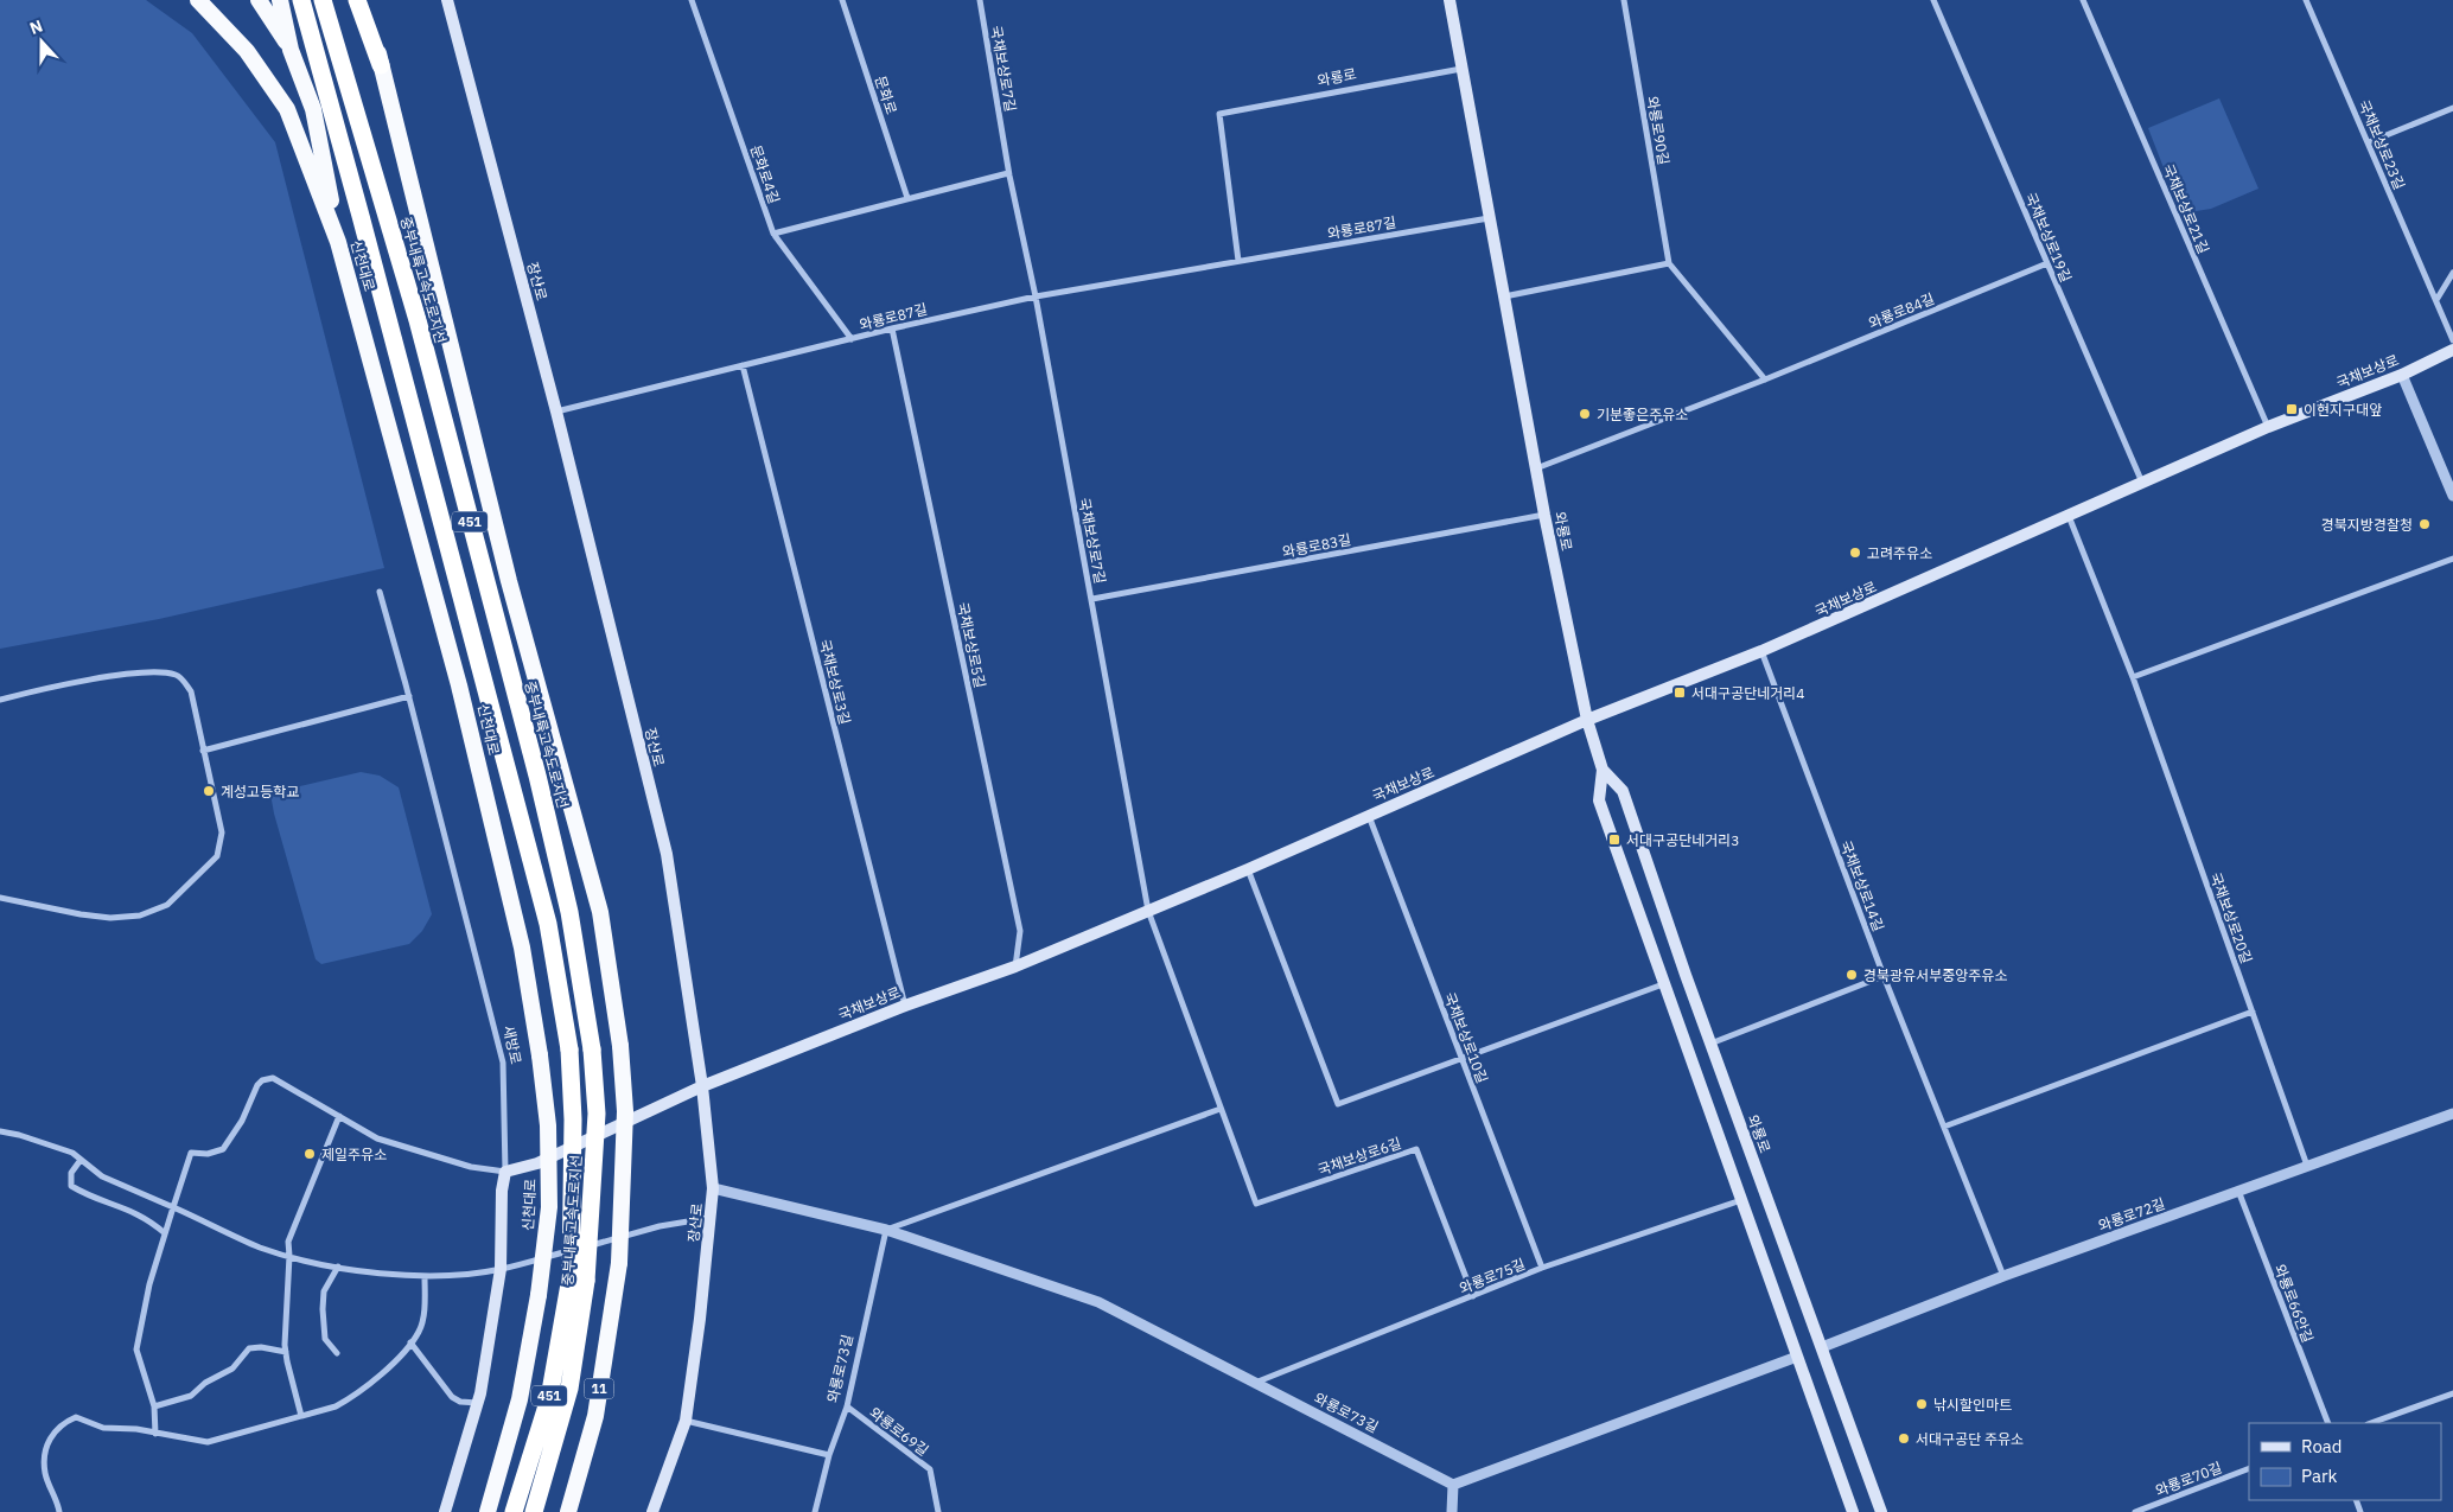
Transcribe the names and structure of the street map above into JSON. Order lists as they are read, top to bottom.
{
  "streets": {
    "highway": [
      "신천대로",
      "중부내륙고속도로지선",
      "451",
      "11"
    ],
    "main road": [
      "와룡로",
      "장산로",
      "국채보상로",
      "새방로"
    ],
    "street": [
      "국채보상로7길",
      "문화로",
      "와룡로90길",
      "국채보상로23길",
      "문화로4길",
      "국채보상로21길",
      "와룡로87길",
      "국채보상로19길",
      "와룡로84길",
      "와룡로83길",
      "국채보상로5길",
      "국채보상로3길",
      "국채보상로14길",
      "국채보상로20길",
      "국채보상로10길",
      "국채보상로6길",
      "와룡로72길",
      "와룡로75길",
      "와룡로66안길",
      "와룡로73길",
      "와룡로69길",
      "와룡로70길"
    ]
  },
  "crossings": [
    ["국채보상로7길", "와룡로87길"],
    ["국채보상로7길", "국채보상로"],
    ["국채보상로7길", "와룡로83길"],
    ["국채보상로7길", "국채보상로6길"],
    ["와룡로", "와룡로87길"],
    ["와룡로", "와룡로84길"],
    ["와룡로", "국채보상로"],
    ["와룡로", "와룡로83길"],
    ["와룡로", "와룡로72길"],
    ["와룡로", "와룡로75길"],
    ["문화로4길", "와룡로87길"],
    ["국채보상로21길", "국채보상로"],
    ["와룡로87길", "장산로"],
    ["와룡로87길", "국채보상로5길"],
    ["와룡로87길", "국채보상로3길"],
    ["국채보상로19길", "와룡로84길"],
    ["국채보상로19길", "국채보상로"],
    ["장산로", "국채보상로"],
    ["장산로", "와룡로73길"],
    ["국채보상로", "국채보상로5길"],
    ["국채보상로", "국채보상로3길"],
    ["국채보상로", "국채보상로14길"],
    ["국채보상로", "국채보상로20길"],
    ["국채보상로", "국채보상로10길"],
    ["국채보상로", "새방로"],
    ["국채보상로", "국채보상로6길"],
    ["국채보상로14길", "와룡로72길"],
    ["국채보상로20길", "와룡로72길"],
    ["국채보상로10길", "와룡로75길"],
    ["국채보상로6길", "와룡로75길"],
    ["와룡로72길", "와룡로66안길"],
    ["와룡로75길", "와룡로73길"],
    ["와룡로73길", "와룡로69길"]
  ],
  "places": {
    "transit": ["이현지구대앞", "서대구공단네거리4", "서대구공단네거리3"],
    "other": [
      "기분좋은주유소",
      "경북지방경찰청",
      "고려주유소",
      "계성고등학교",
      "경북광유서부중앙주유소",
      "제일주유소",
      "낚시할인마트",
      "서대구공단 주유소"
    ]
  },
  "legend": ["Road", "Park"],
  "north": "top"
}
